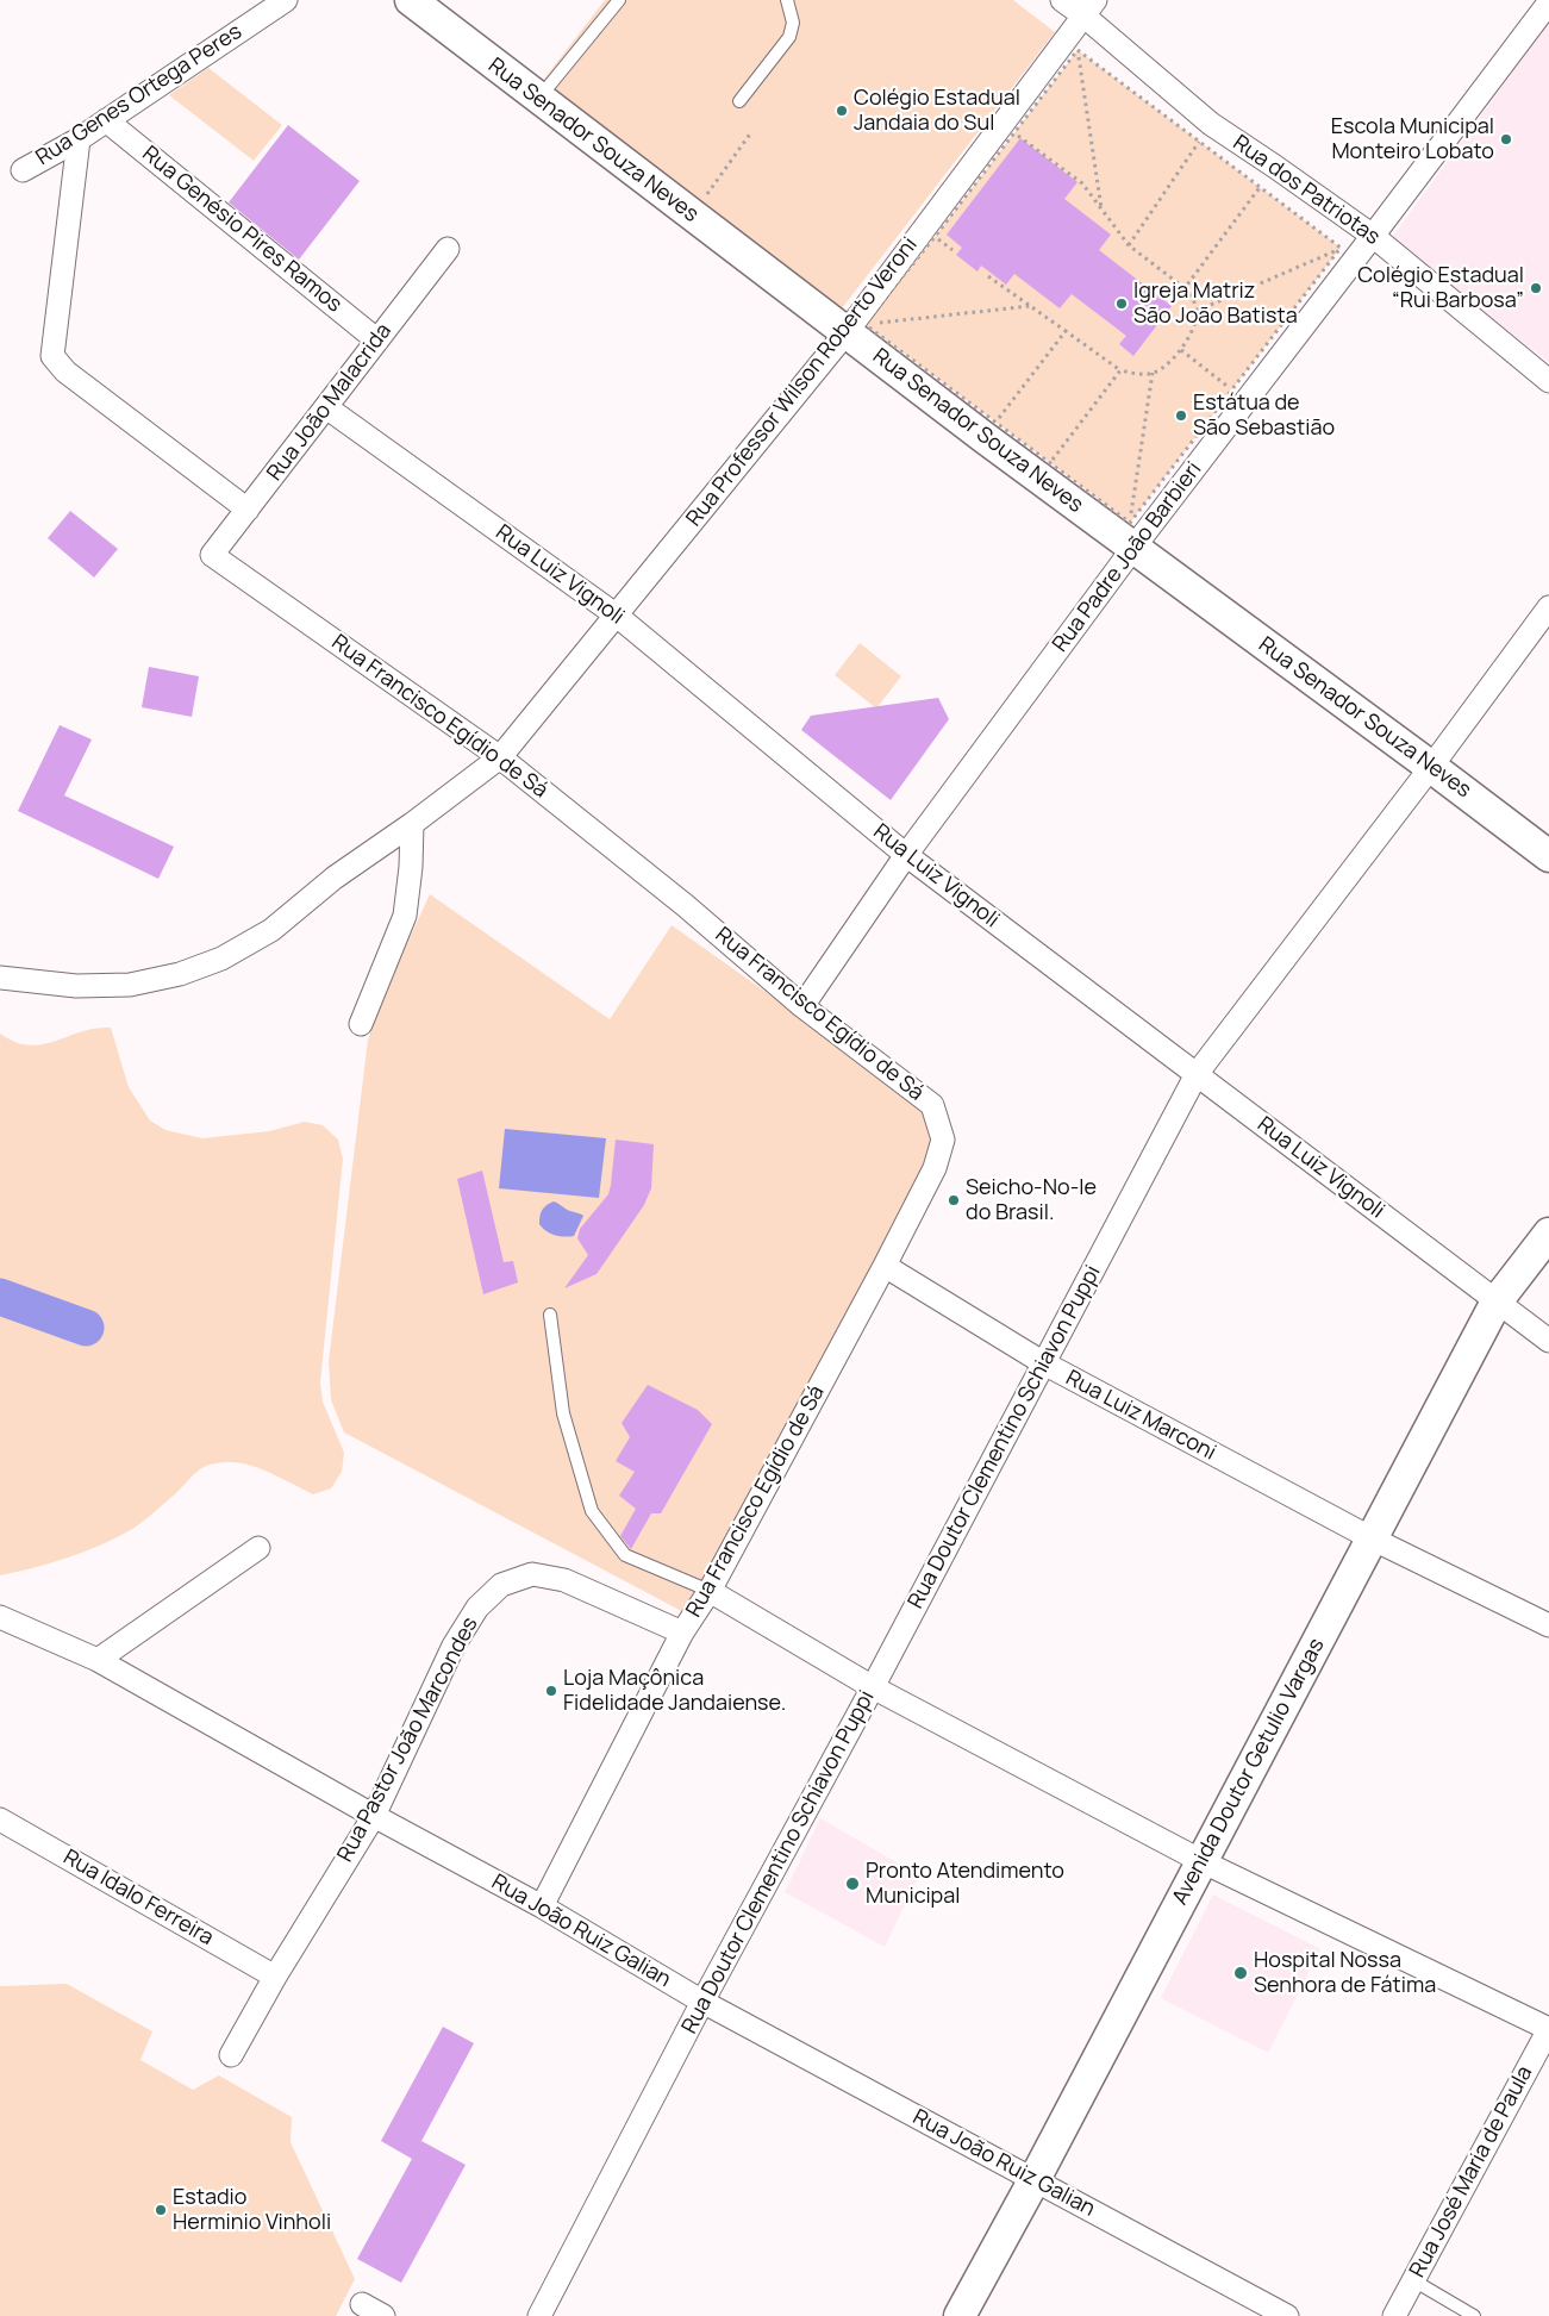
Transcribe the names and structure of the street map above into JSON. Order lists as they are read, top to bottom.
{
  "streets": {
    "street": [
      "Rua Genes Ortega Peres",
      "Rua Senador Souza Neves",
      "Rua dos Patriotas",
      "Rua Genésio Pires Ramos",
      "Rua Professor Wilson Roberto Veroni",
      "Rua João Malacrida",
      "Rua Padre João Barbieri",
      "Rua Luiz Vignoli",
      "Rua Francisco Egídio de Sá",
      "Rua Luiz Marconi",
      "Rua Doutor Clementino Schiavon Puppi",
      "Rua Pastor João Marcondes",
      "Avenida Doutor Getulio Vargas",
      "Rua Idalo Ferreira",
      "Rua João Ruiz Galian",
      "Rua José Maria de Paula"
    ]
  },
  "crossings": [
    ["Rua Genes Ortega Peres", "Rua Genésio Pires Ramos"],
    ["Rua Senador Souza Neves", "Rua Professor Wilson Roberto Veroni"],
    ["Rua Senador Souza Neves", "Rua Padre João Barbieri"],
    ["Rua Senador Souza Neves", "Rua Doutor Clementino Schiavon Puppi"],
    ["Rua dos Patriotas", "Rua Professor Wilson Roberto Veroni"],
    ["Rua dos Patriotas", "Rua Padre João Barbieri"],
    ["Rua Genésio Pires Ramos", "Rua João Malacrida"],
    ["Rua Professor Wilson Roberto Veroni", "Rua Luiz Vignoli"],
    ["Rua Professor Wilson Roberto Veroni", "Rua Francisco Egídio de Sá"],
    ["Rua João Malacrida", "Rua Luiz Vignoli"],
    ["Rua João Malacrida", "Rua Francisco Egídio de Sá"],
    ["Rua Padre João Barbieri", "Rua Luiz Vignoli"],
    ["Rua Padre João Barbieri", "Rua Francisco Egídio de Sá"],
    ["Rua Luiz Vignoli", "Rua Doutor Clementino Schiavon Puppi"],
    ["Rua Luiz Vignoli", "Avenida Doutor Getulio Vargas"],
    ["Rua Francisco Egídio de Sá", "Rua Luiz Marconi"],
    ["Rua Francisco Egídio de Sá", "Rua Pastor João Marcondes"],
    ["Rua Francisco Egídio de Sá", "Rua João Ruiz Galian"],
    ["Rua Luiz Marconi", "Rua Doutor Clementino Schiavon Puppi"],
    ["Rua Luiz Marconi", "Avenida Doutor Getulio Vargas"],
    ["Rua Doutor Clementino Schiavon Puppi", "Rua João Ruiz Galian"],
    ["Rua Pastor João Marcondes", "Rua Idalo Ferreira"],
    ["Rua Pastor João Marcondes", "Rua João Ruiz Galian"],
    ["Avenida Doutor Getulio Vargas", "Rua João Ruiz Galian"]
  ],
  "places": [
    "Colégio Estadual Jandaia do Sul",
    "Escola Municipal Monteiro Lobato",
    "Colégio Estadual “Rui Barbosa”",
    "Igreja Matriz São João Batista",
    "Estátua de São Sebastião",
    "Seicho-No-Ie do Brasil.",
    "Loja Maçônica Fidelidade Jandaiense.",
    "Pronto Atendimento Municipal",
    "Hospital Nossa Senhora de Fátima",
    "Estadio Herminio Vinholi"
  ]
}
